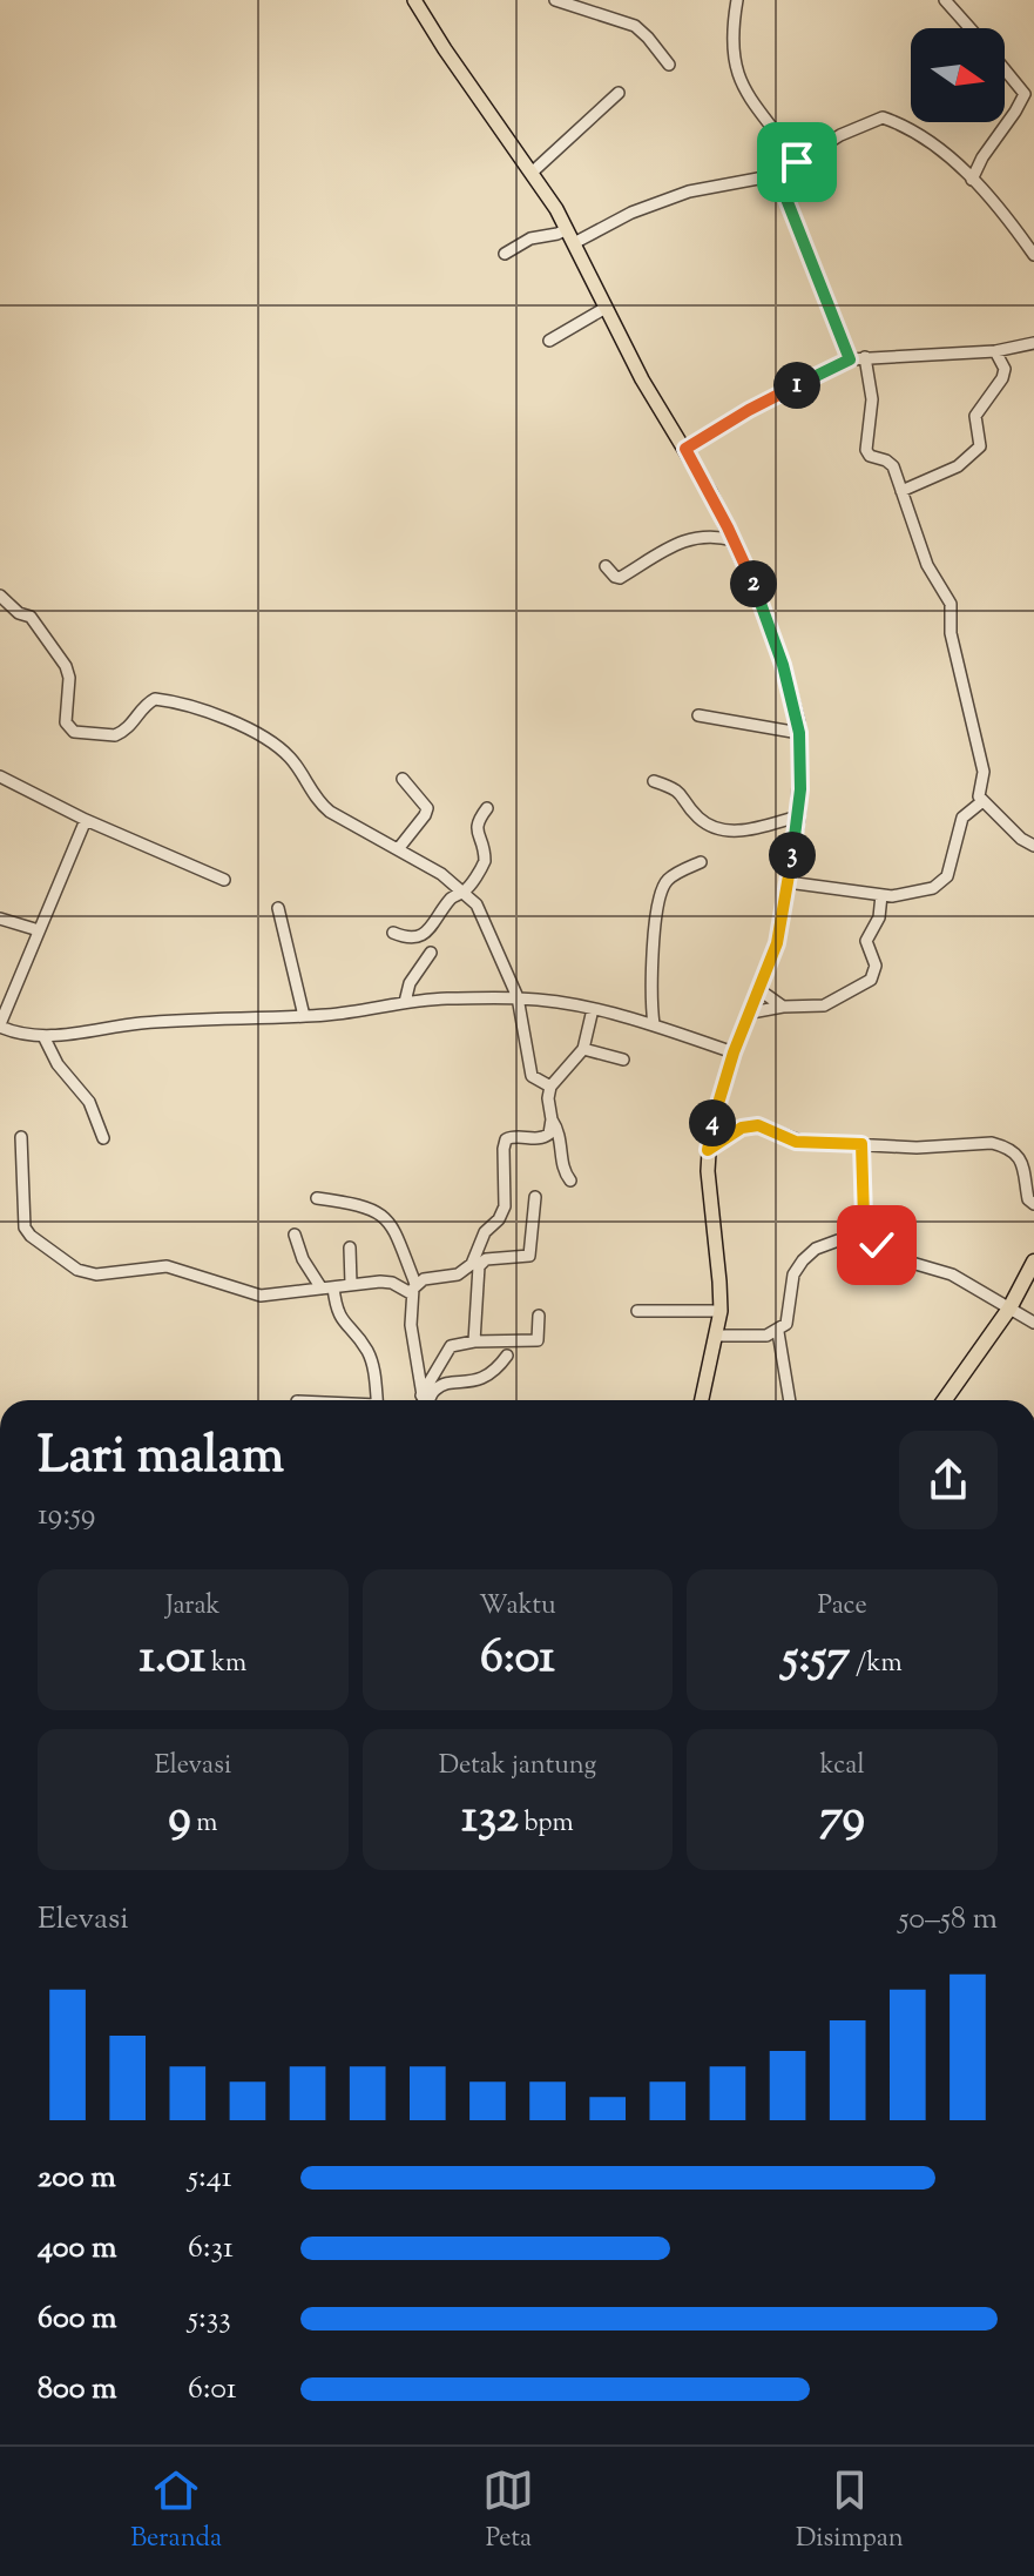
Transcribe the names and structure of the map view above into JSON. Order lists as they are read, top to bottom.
{
  "north": "right",
  "page": {
    "pins": [
      "1",
      "2",
      "3",
      "4"
    ],
    "heading": ["Lari malam", "19:59"],
    "stats": [
      ["Jarak", "1.01 km"],
      ["Waktu", "6:01"],
      ["Pace", "5:57 /km"],
      ["Elevasi", "9 m"],
      ["Detak jantung", "132 bpm"],
      ["kcal", "79"]
    ],
    "chart": ["Elevasi", "50–58 m"],
    "list": [
      {
        "name": "200 m",
        "note": "5:41"
      },
      {
        "name": "400 m",
        "note": "6:31"
      },
      {
        "name": "600 m",
        "note": "5:33"
      },
      {
        "name": "800 m",
        "note": "6:01"
      }
    ],
    "tabs": ["Beranda", "Peta", "Disimpan"]
  }
}
